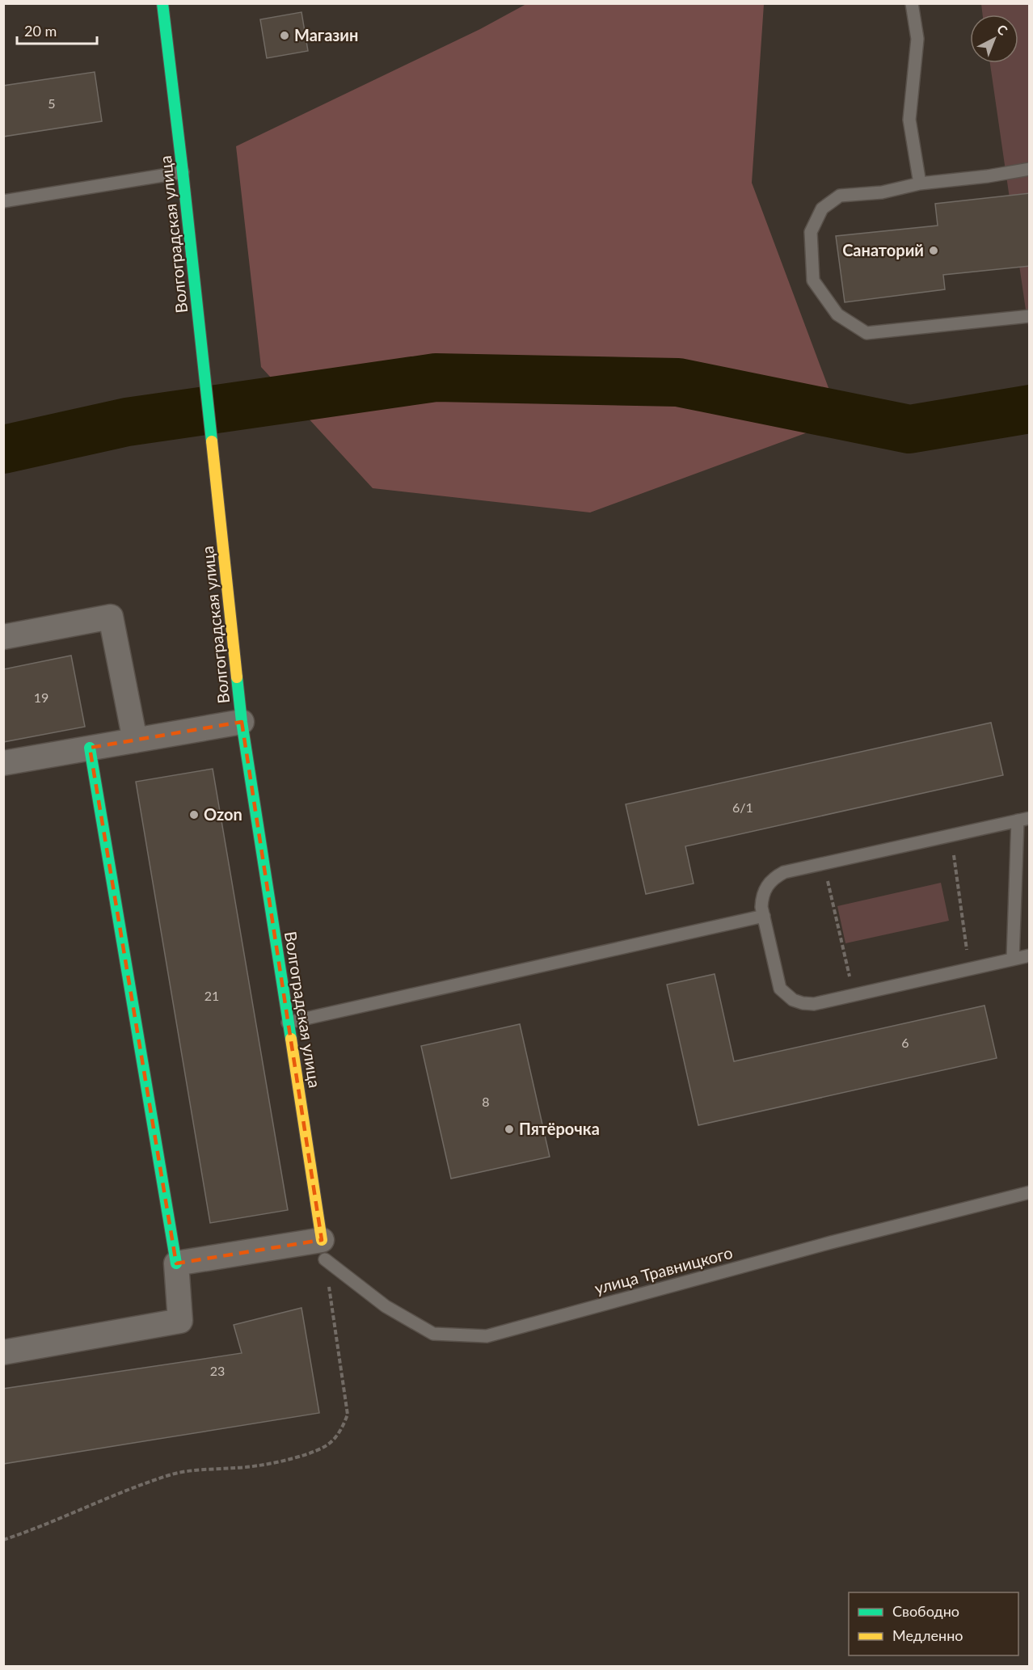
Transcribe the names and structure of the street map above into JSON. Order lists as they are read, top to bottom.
{
  "streets": {
    "street": ["Волгоградская улица"],
    "lane": ["улица Травницкого"]
  },
  "crossings": [
    ["Волгоградская улица", "улица Травницкого"]
  ],
  "places": [
    "Магазин",
    "Санаторий",
    "Ozon",
    "Пятёрочка"
  ],
  "house_numbers": [
    "5",
    "19",
    "6/1",
    "21",
    "6",
    "8",
    "23"
  ],
  "legend": ["Свободно", "Медленно"],
  "scale_bar": "20 m",
  "north": "top right"
}
